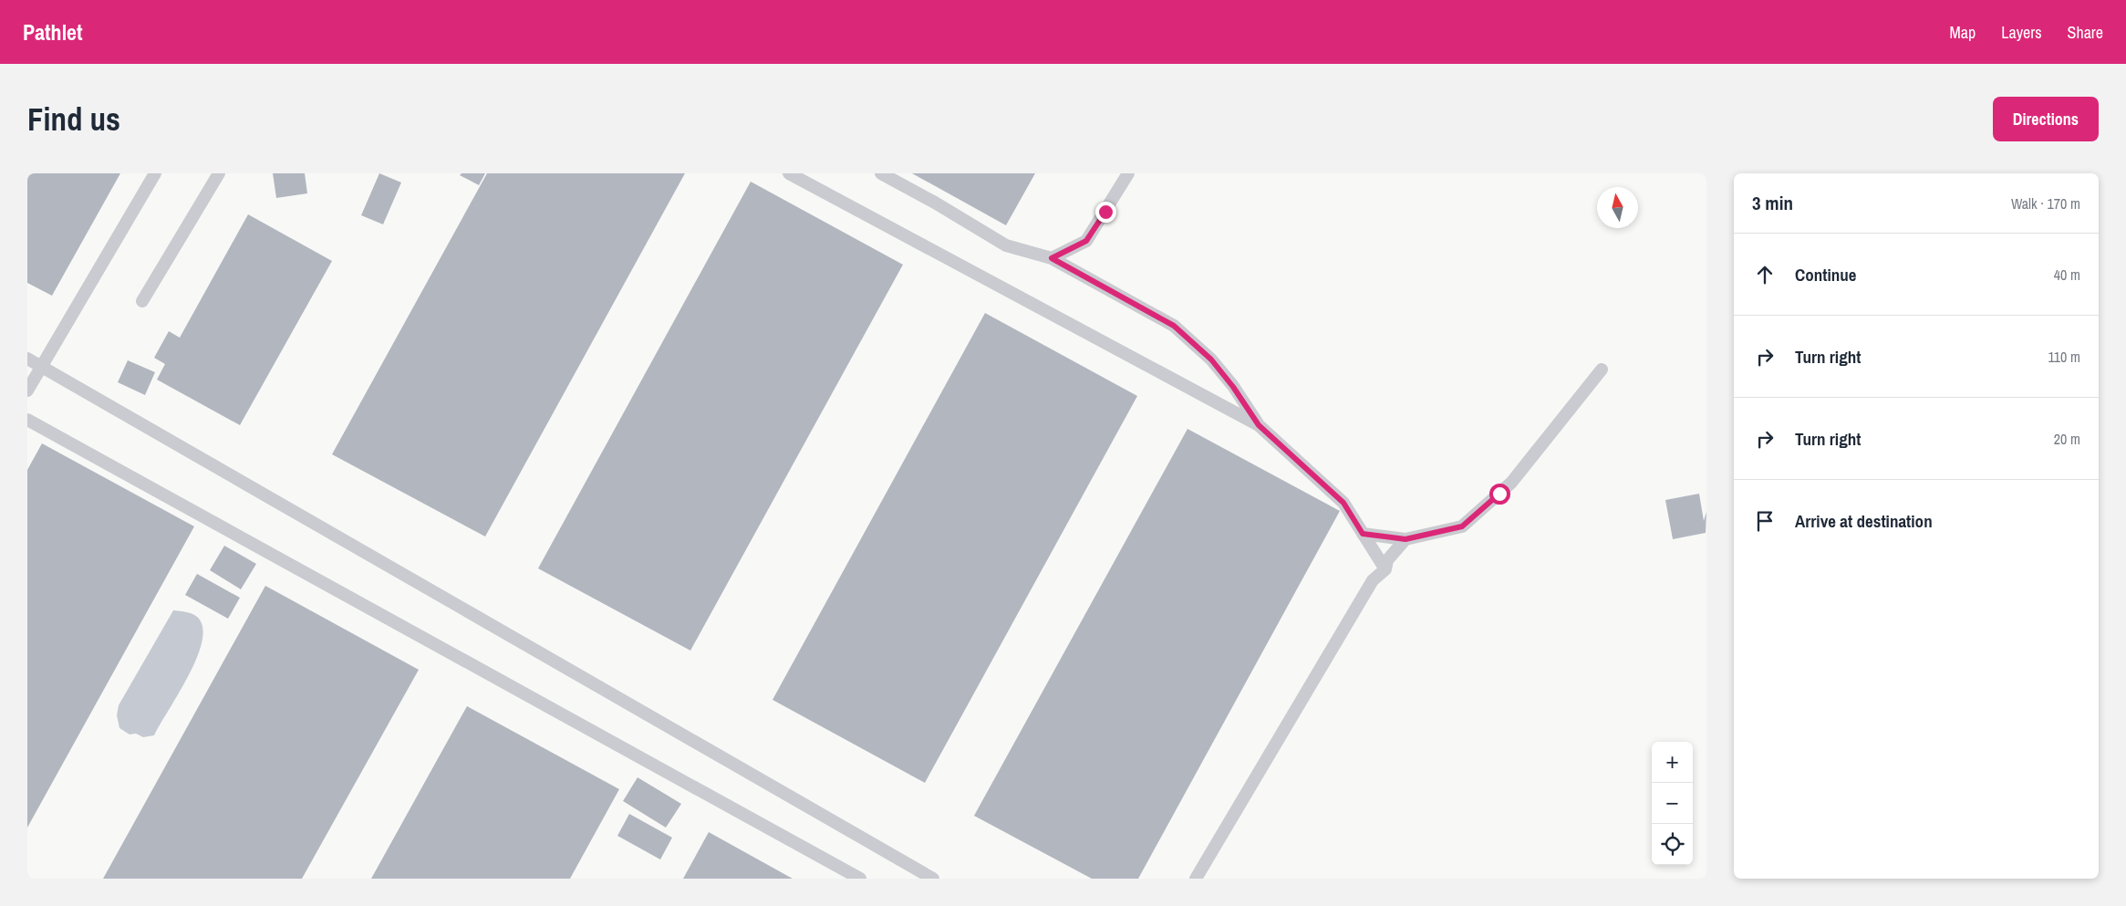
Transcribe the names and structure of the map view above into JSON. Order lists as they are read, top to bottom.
{
  "north": "top",
  "page": {
    "header": "Pathlet",
    "nav": ["Map", "Layers", "Share"],
    "buttons": "Directions",
    "title": "Find us",
    "heading": ["3 min", "Walk · 170 m"],
    "list": [
      ["Continue", "40 m"],
      ["Turn right", "110 m"],
      ["Turn right", "20 m"],
      "Arrive at destination"
    ],
    "map_buttons": ["+", "−"]
  }
}
